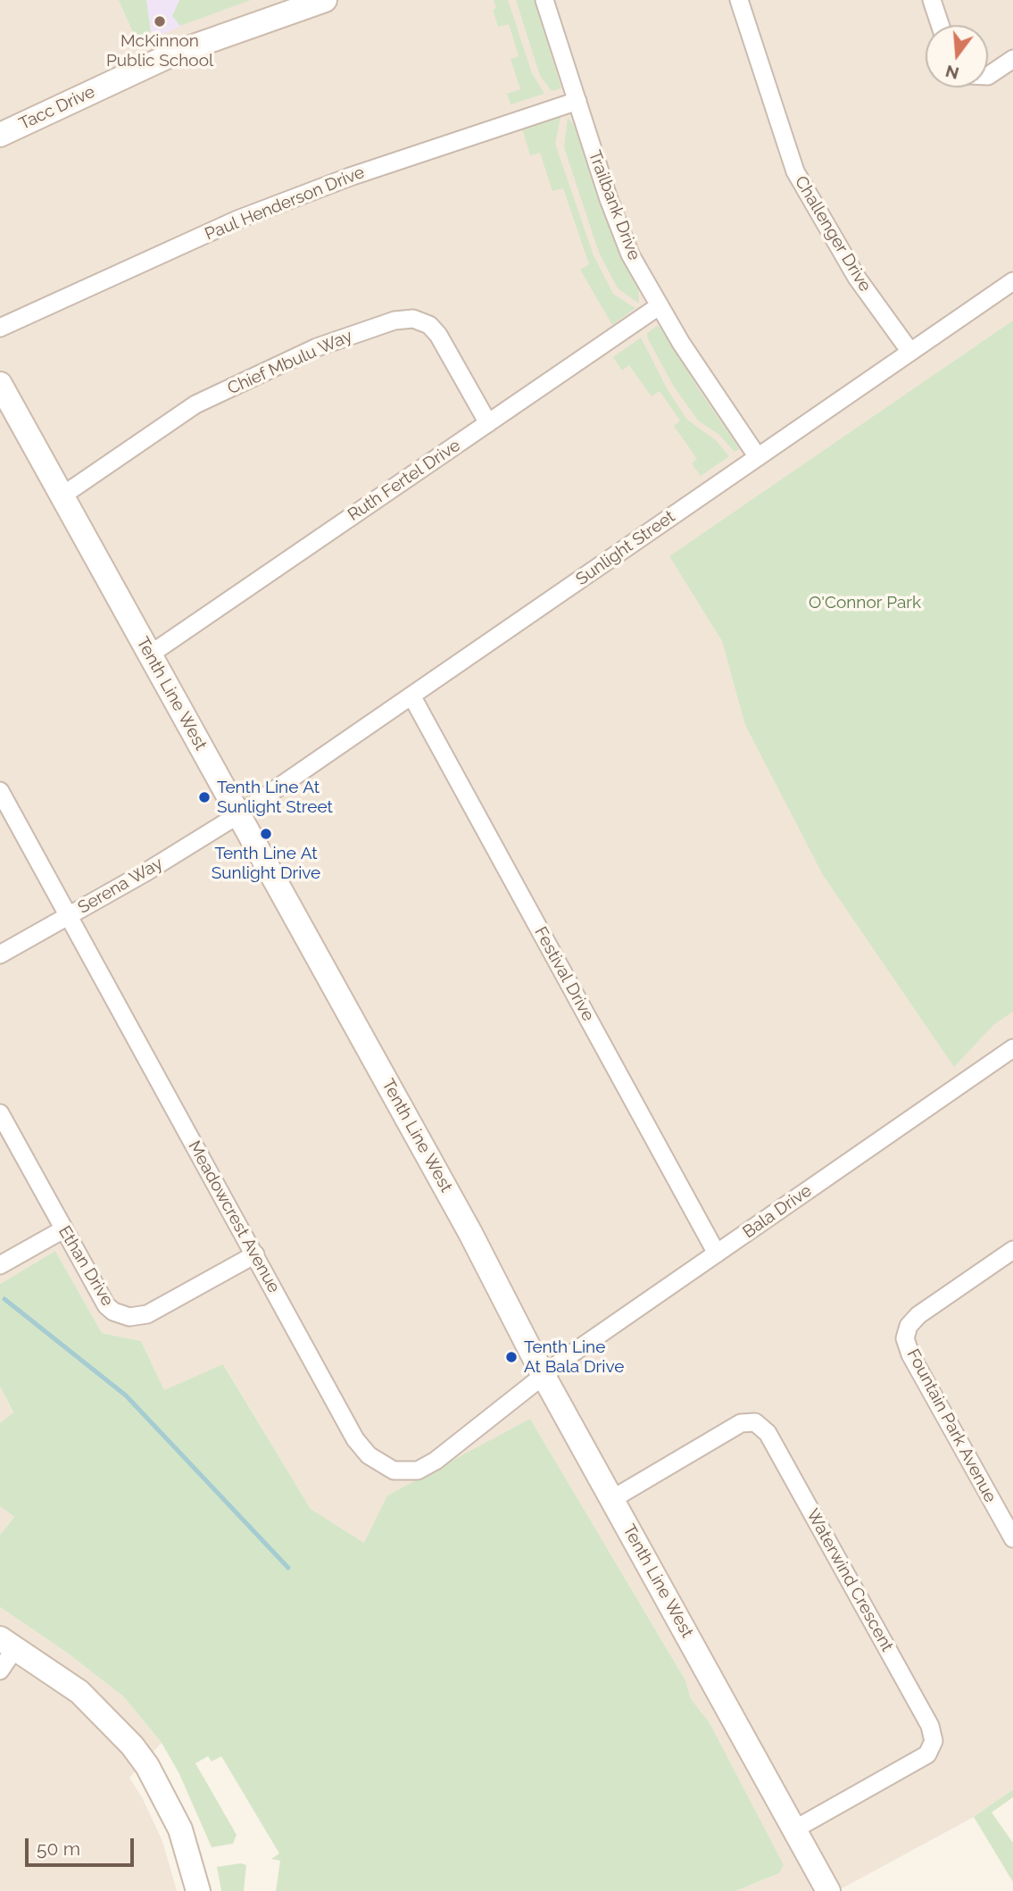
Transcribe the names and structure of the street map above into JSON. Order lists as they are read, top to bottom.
{
  "streets": {
    "street": [
      "Tacc Drive",
      "Paul Henderson Drive",
      "Trailbank Drive",
      "Challenger Drive",
      "Chief Mbulu Way",
      "Ruth Fertel Drive",
      "Sunlight Street",
      "Tenth Line West",
      "Serena Way",
      "Festival Drive",
      "Bala Drive",
      "Meadowcrest Avenue",
      "Ethan Drive",
      "Fountain Park Avenue",
      "Waterwind Crescent"
    ]
  },
  "crossings": [
    ["Paul Henderson Drive", "Trailbank Drive"],
    ["Trailbank Drive", "Ruth Fertel Drive"],
    ["Trailbank Drive", "Sunlight Street"],
    ["Challenger Drive", "Sunlight Street"],
    ["Chief Mbulu Way", "Ruth Fertel Drive"],
    ["Chief Mbulu Way", "Tenth Line West"],
    ["Ruth Fertel Drive", "Tenth Line West"],
    ["Sunlight Street", "Tenth Line West"],
    ["Sunlight Street", "Serena Way"],
    ["Sunlight Street", "Festival Drive"],
    ["Tenth Line West", "Serena Way"],
    ["Tenth Line West", "Bala Drive"],
    ["Tenth Line West", "Meadowcrest Avenue"],
    ["Tenth Line West", "Waterwind Crescent"],
    ["Serena Way", "Meadowcrest Avenue"],
    ["Festival Drive", "Bala Drive"],
    ["Bala Drive", "Meadowcrest Avenue"],
    ["Meadowcrest Avenue", "Ethan Drive"]
  ],
  "parks": ["O'Connor Park"],
  "places": [
    "McKinnon Public School",
    "Tenth Line At Sunlight Street",
    "Tenth Line At Sunlight Drive",
    "Tenth Line At Bala Drive"
  ],
  "scale_bar": "50 m",
  "north": "bottom"
}
